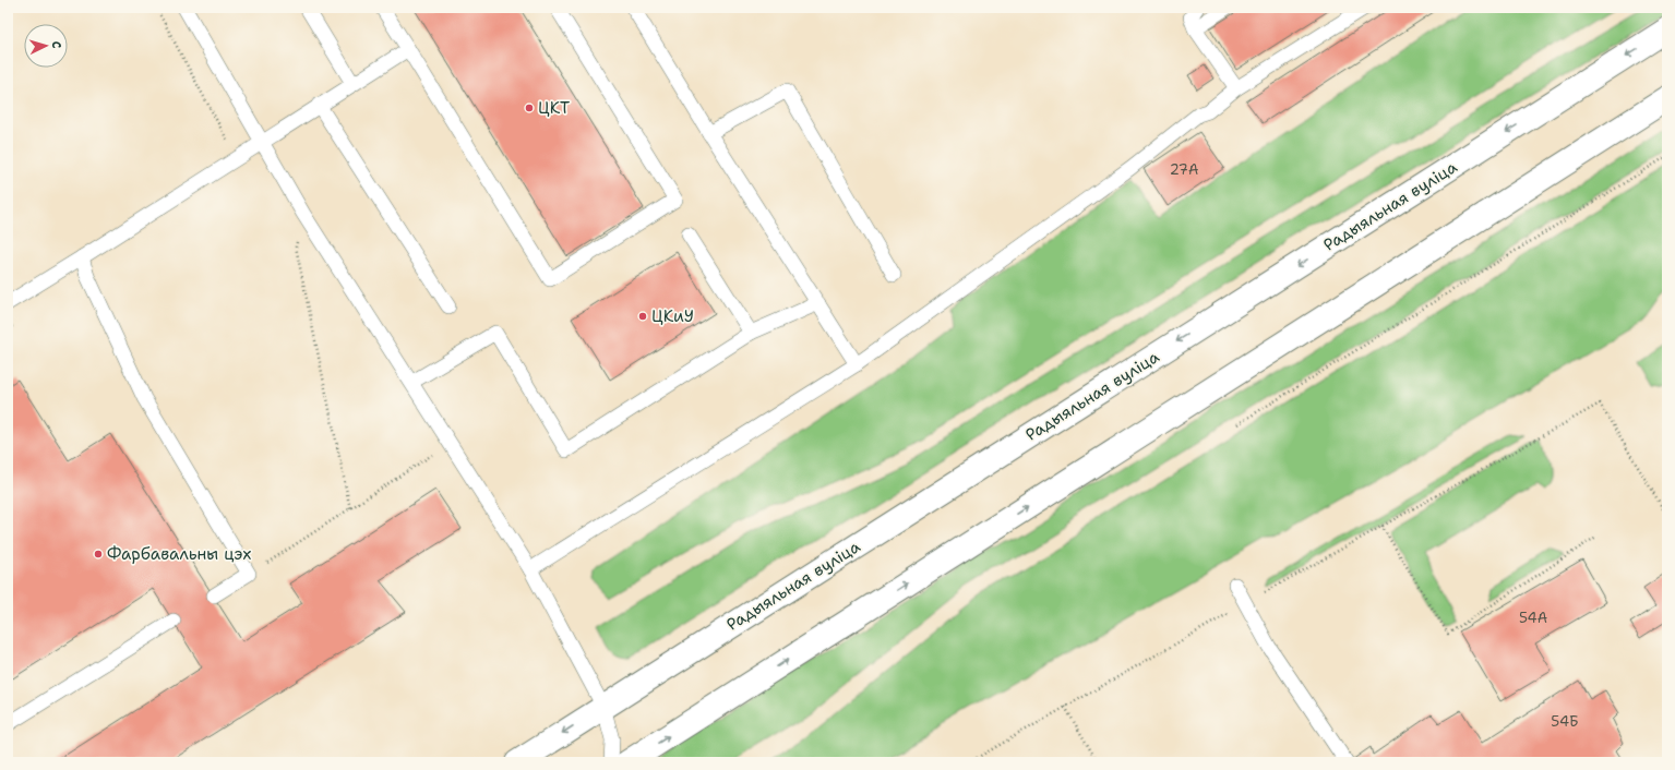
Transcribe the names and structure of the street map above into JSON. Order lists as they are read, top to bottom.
{
  "streets": {
    "main road": ["Радыяльная вуліца"]
  },
  "places": ["ЦКТ", "ЦКиУ", "Фарбавальны цэх"],
  "house_numbers": ["27А", "54А", "54Б"],
  "north": "right"
}
